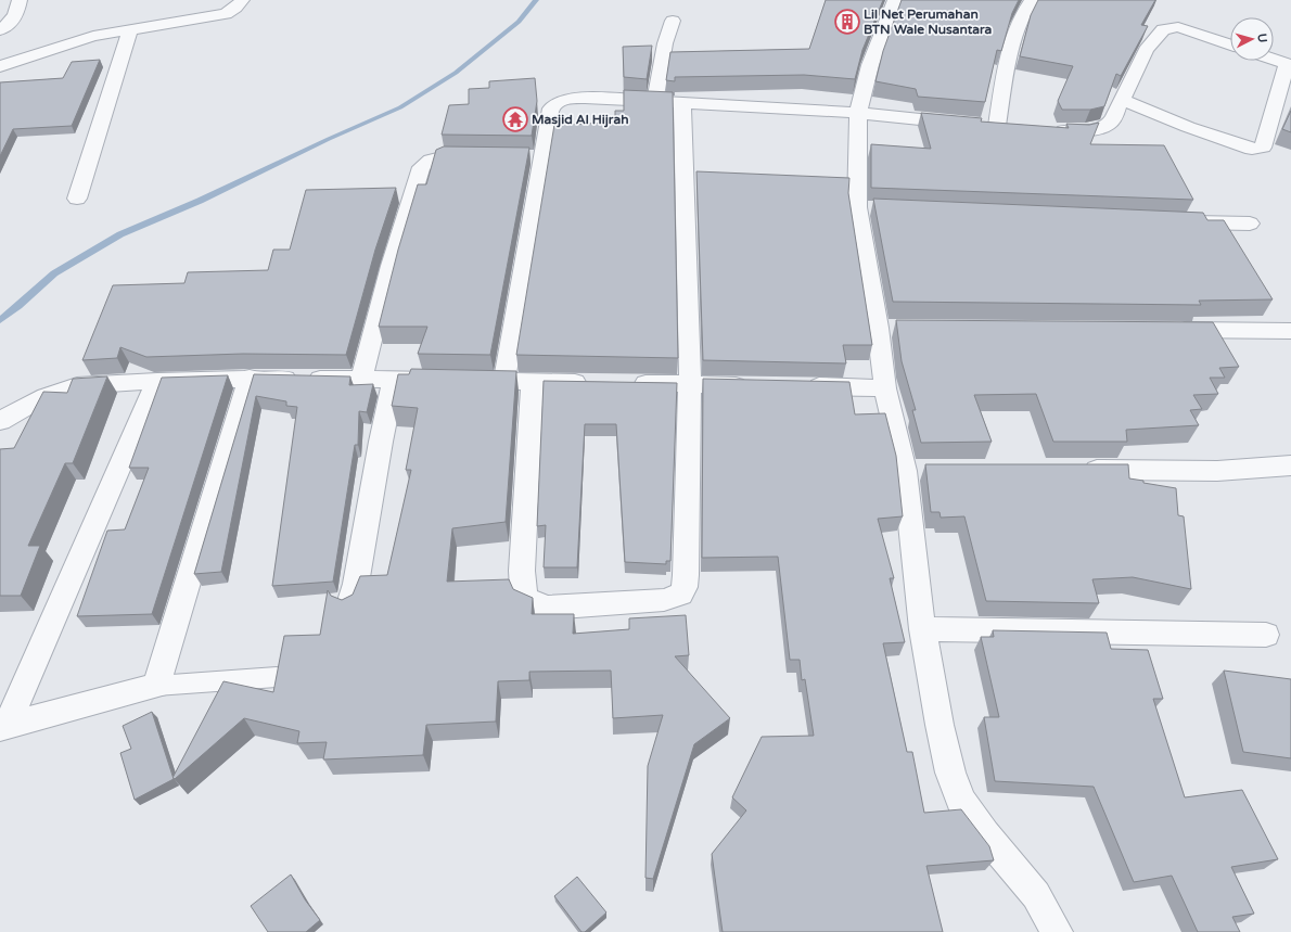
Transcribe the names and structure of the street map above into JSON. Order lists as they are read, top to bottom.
{
  "places": {
    "building": ["Lil Net Perumahan BTN Wale Nusantara"],
    "temple": ["Masjid Al Hijrah"]
  },
  "north": "right"
}
